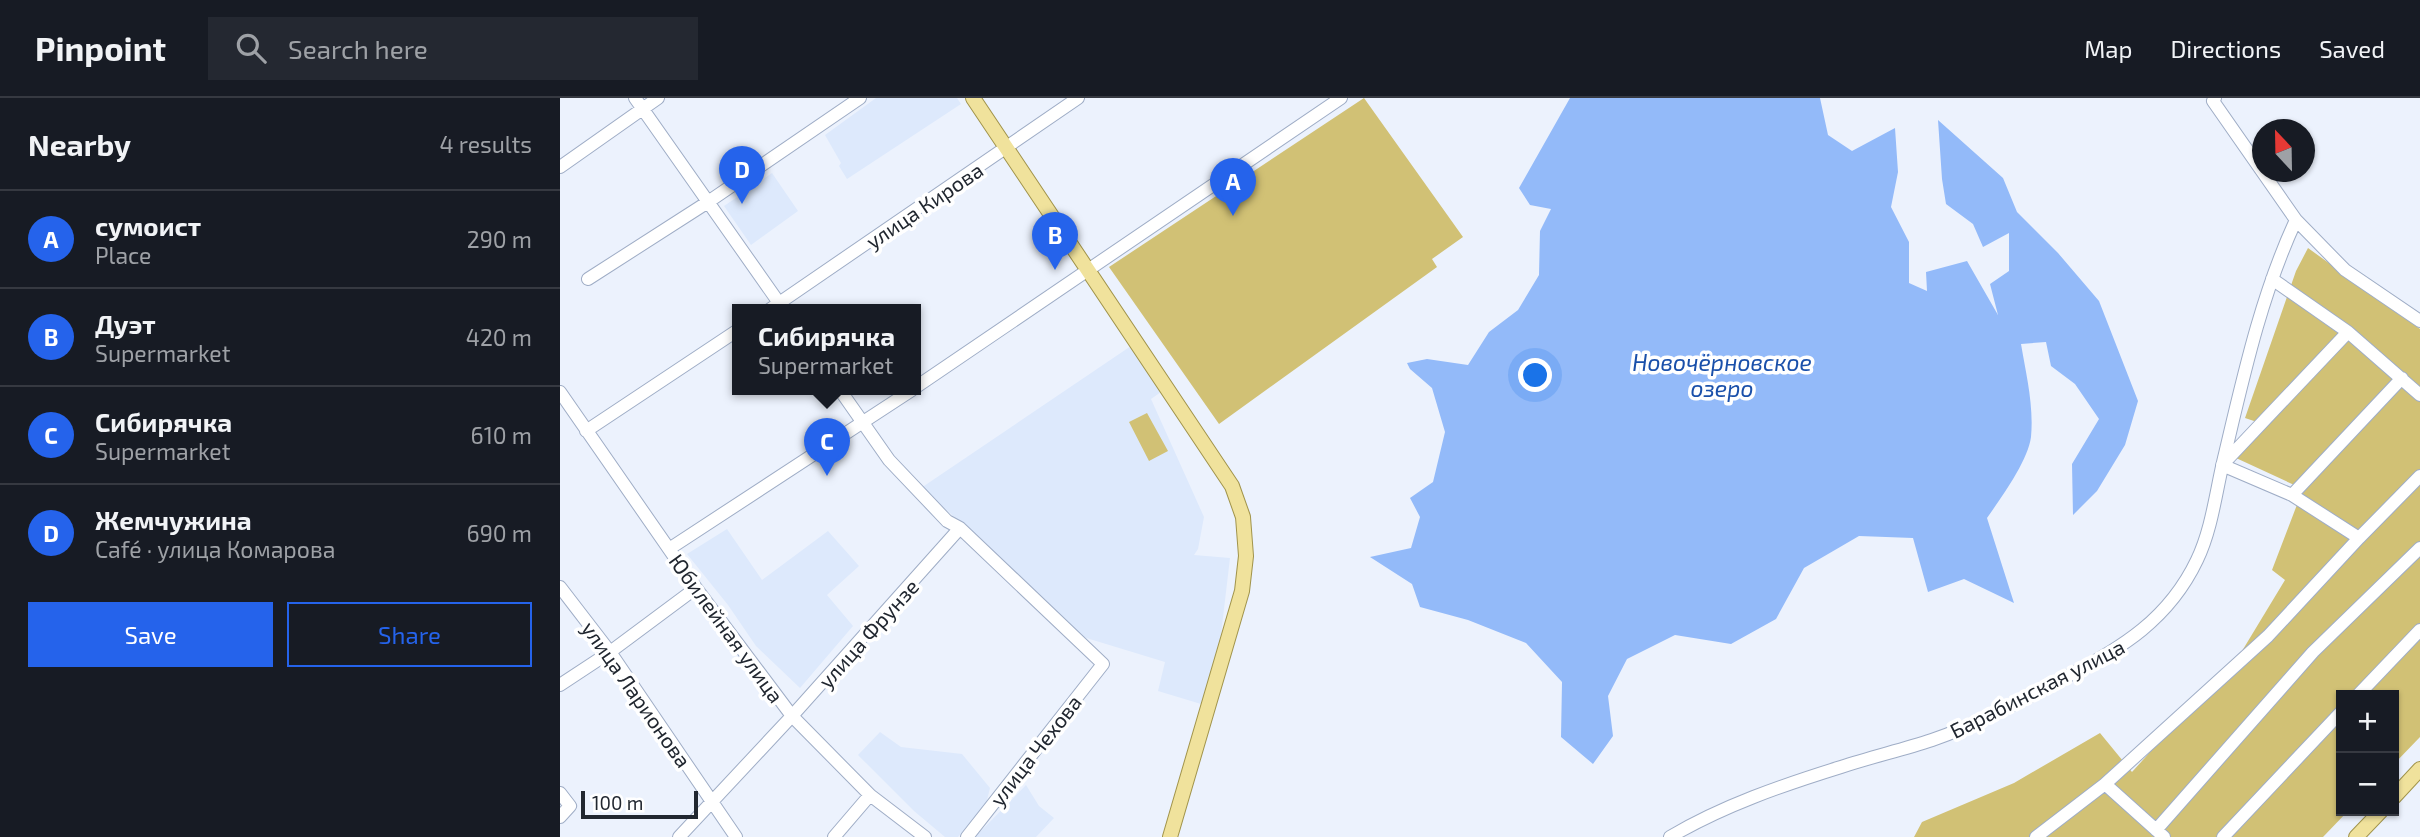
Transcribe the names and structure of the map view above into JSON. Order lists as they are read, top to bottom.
{
  "streets": {
    "street": [
      "улица Кирова",
      "Юбилейная улица",
      "улица Фрунзе",
      "Барабинская улица",
      "улица Ларионова",
      "улица Чехова"
    ]
  },
  "crossings": [
    ["Юбилейная улица", "улица Фрунзе"],
    ["улица Фрунзе", "улица Ларионова"],
    ["улица Фрунзе", "улица Чехова"]
  ],
  "water": ["Новочёрновское озеро"],
  "scale_bar": "100 m",
  "north": "top",
  "page": {
    "header": "Pinpoint",
    "search": "Search here",
    "nav": ["Map", "Directions", "Saved"],
    "heading": ["Nearby", "4 results"],
    "pins": [
      "D",
      "A",
      "B",
      "C"
    ],
    "list": [
      {
        "mark": "A",
        "name": "сумоист",
        "note": "Place",
        "value": "290 m"
      },
      {
        "mark": "B",
        "name": "Дуэт",
        "note": "Supermarket",
        "value": "420 m"
      },
      {
        "mark": "C",
        "name": "Сибирячка",
        "note": "Supermarket",
        "value": "610 m"
      },
      {
        "mark": "D",
        "name": "Жемчужина",
        "note": "Café · улица Комарова",
        "value": "690 m"
      }
    ],
    "popup": ["Сибирячка", "Supermarket"],
    "buttons": ["Save", "Share"],
    "map_buttons": ["+", "−"],
    "scale": "100 m"
  }
}
